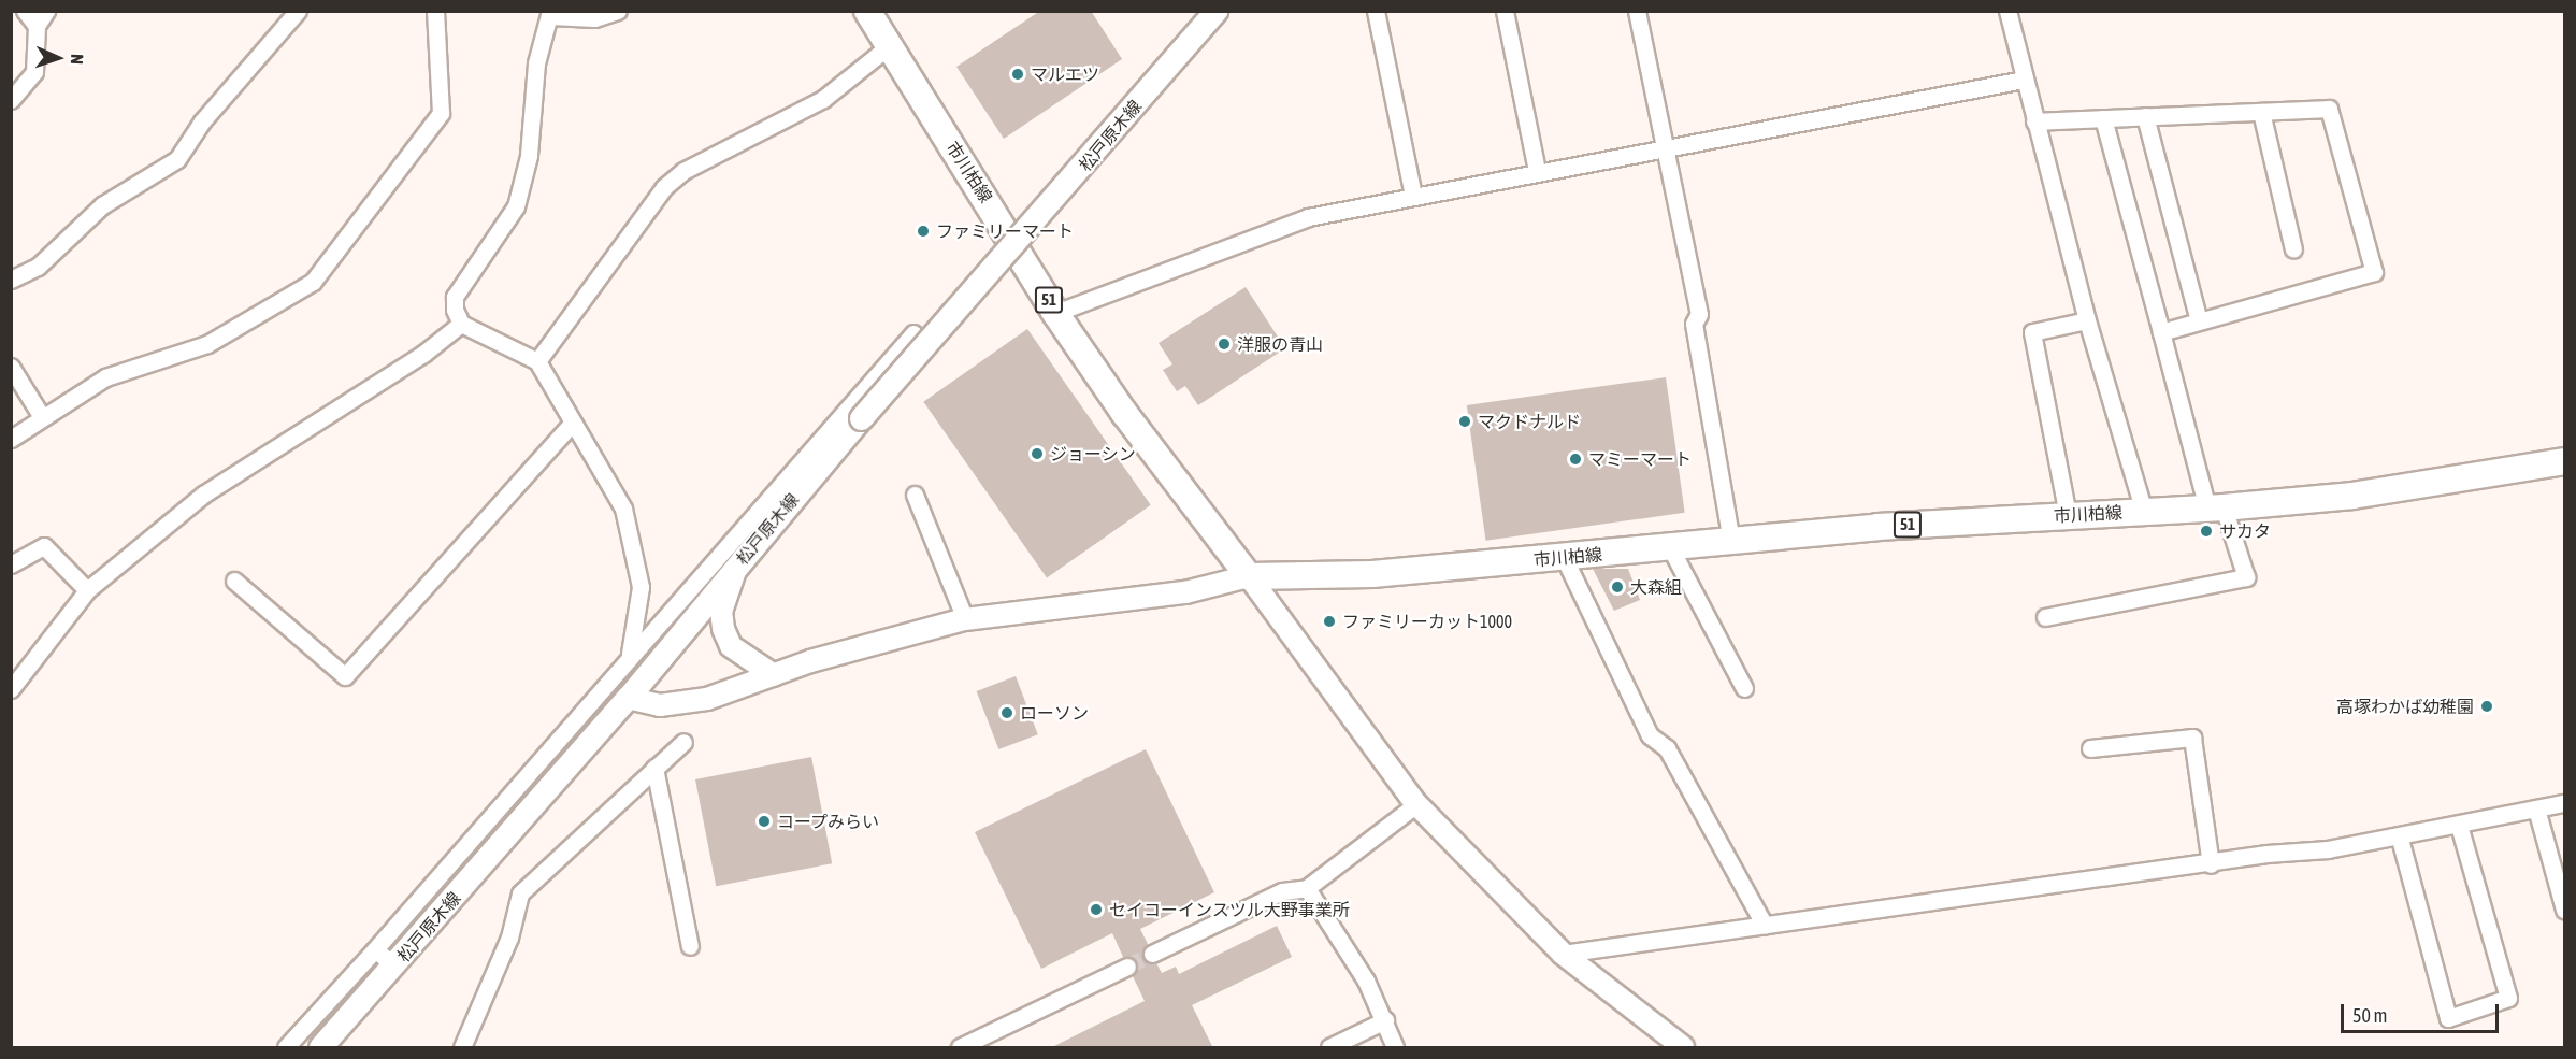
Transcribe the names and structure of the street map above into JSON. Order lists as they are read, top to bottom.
{
  "streets": {
    "main road": ["松戸原木線", "市川柏線", "51"]
  },
  "places": [
    "マルエツ",
    "ファミリーマート",
    "洋服の青山",
    "マクドナルド",
    "ジョーシン",
    "マミーマート",
    "サカタ",
    "大森組",
    "ファミリーカット1000",
    "高塚わかば幼稚園",
    "ローソン",
    "コープみらい",
    "セイコーインスツル大野事業所"
  ],
  "scale_bar": "50 m",
  "north": "right"
}
